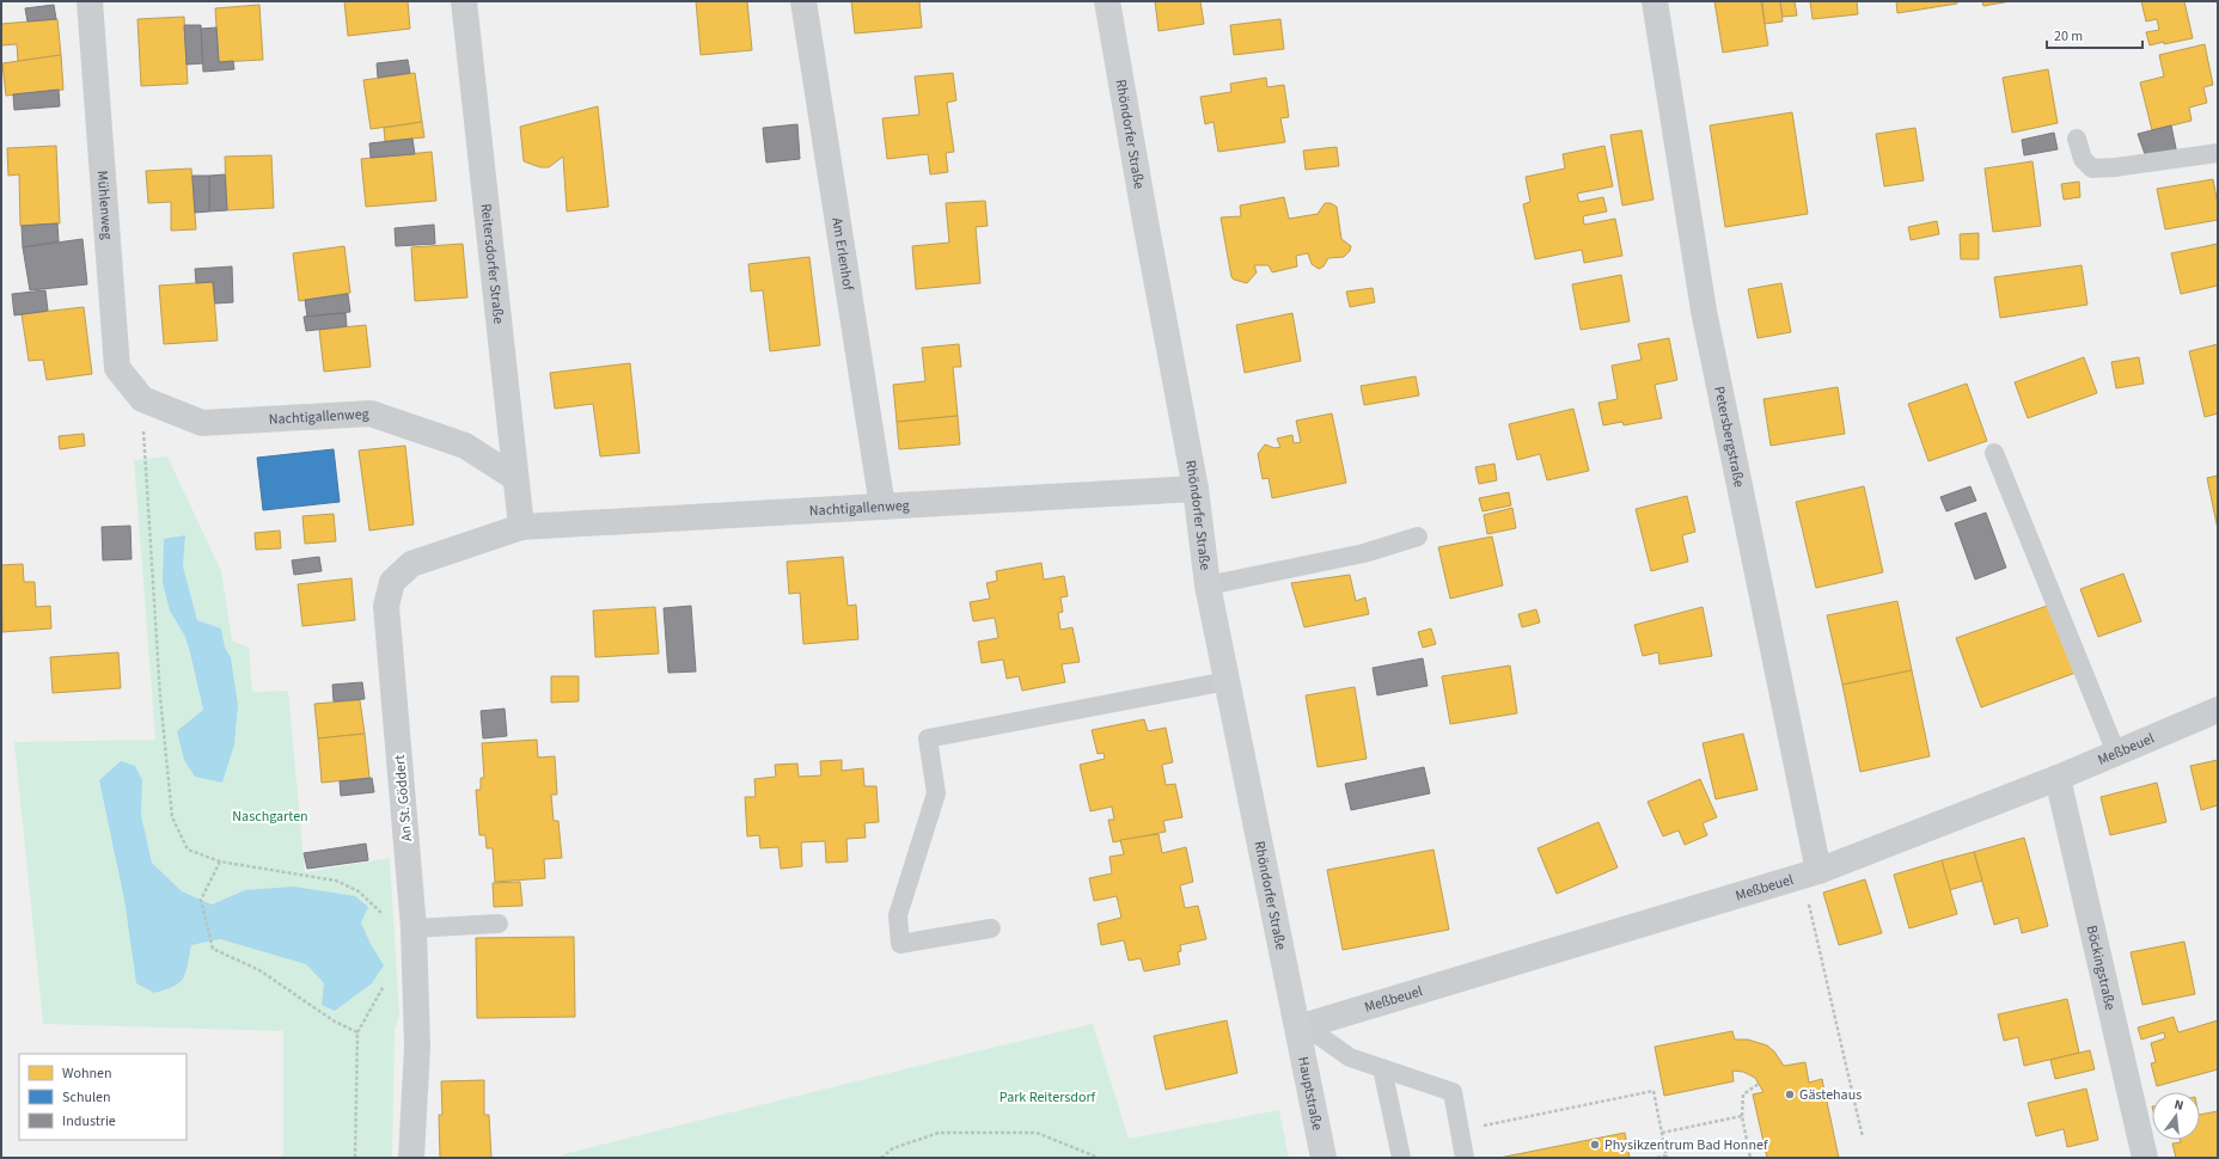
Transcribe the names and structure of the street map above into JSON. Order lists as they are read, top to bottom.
{
  "streets": {
    "main road": ["Rhöndorfer Straße", "Hauptstraße"],
    "street": [
      "Mühlenweg",
      "Am Erlenhof",
      "Reitersdorfer Straße",
      "Nachtigallenweg",
      "Petersbergstraße",
      "Meßbeuel",
      "An St. Göddert",
      "Böckingstraße"
    ]
  },
  "crossings": [
    ["Rhöndorfer Straße", "Nachtigallenweg"],
    ["Rhöndorfer Straße", "Meßbeuel"],
    ["Rhöndorfer Straße", "Hauptstraße"],
    ["Mühlenweg", "Nachtigallenweg"],
    ["Am Erlenhof", "Nachtigallenweg"],
    ["Reitersdorfer Straße", "Nachtigallenweg"],
    ["Reitersdorfer Straße", "An St. Göddert"],
    ["Nachtigallenweg", "An St. Göddert"],
    ["Petersbergstraße", "Meßbeuel"],
    ["Meßbeuel", "Böckingstraße"],
    ["Meßbeuel", "Hauptstraße"]
  ],
  "parks": ["Naschgarten", "Park Reitersdorf"],
  "places": ["Gästehaus", "Physikzentrum Bad Honnef"],
  "legend": ["Wohnen", "Schulen", "Industrie"],
  "scale_bar": "20 m",
  "north": "top"
}
